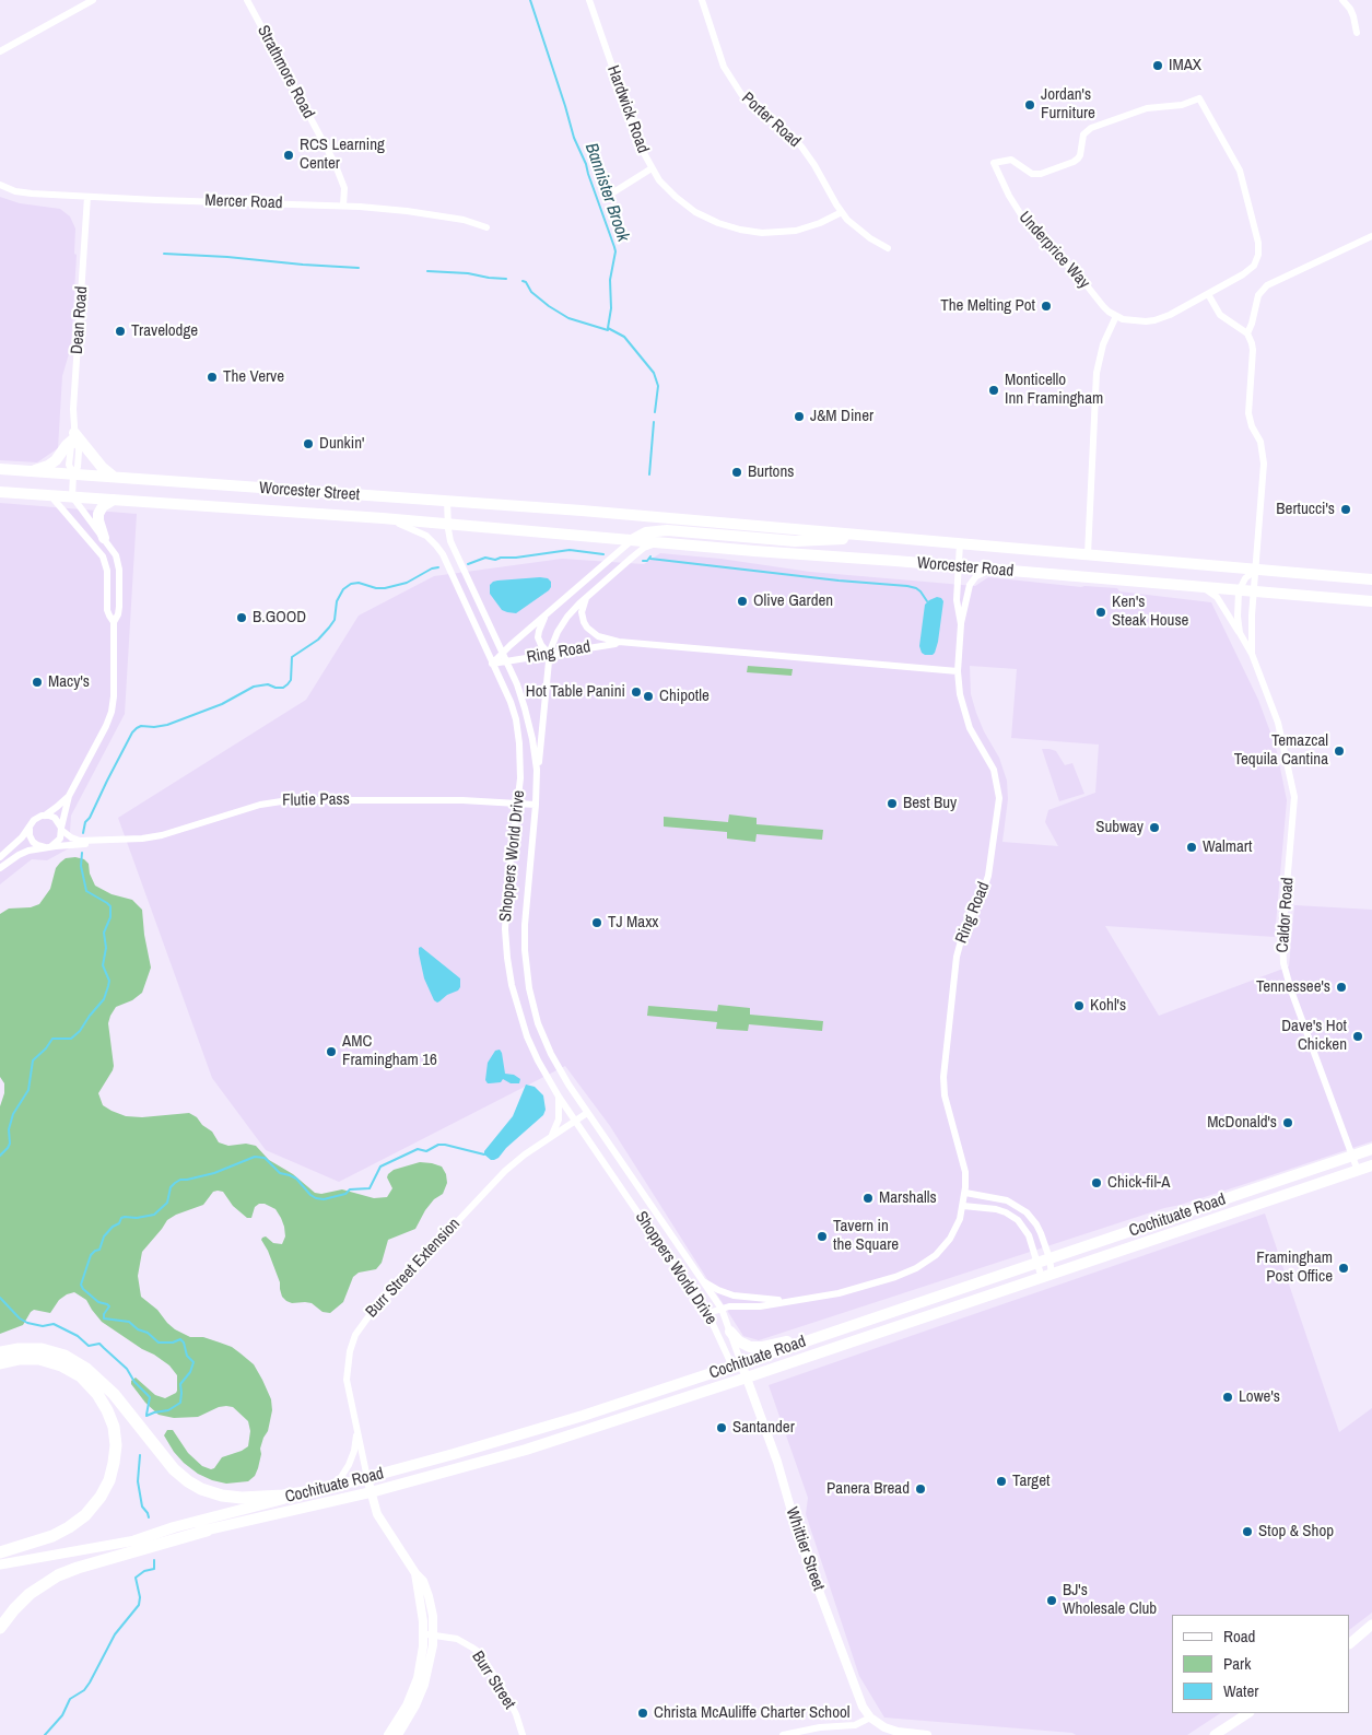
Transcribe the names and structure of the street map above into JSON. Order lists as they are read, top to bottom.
{
  "streets": {
    "main road": ["Worcester Street", "Worcester Road", "Cochituate Road"],
    "street": [
      "Strathmore Road",
      "Hardwick Road",
      "Porter Road",
      "Mercer Road",
      "Underprice Way",
      "Dean Road",
      "Ring Road",
      "Flutie Pass",
      "Shoppers World Drive",
      "Caldor Road",
      "Burr Street Extension",
      "Whittier Street",
      "Burr Street"
    ]
  },
  "crossings": [
    ["Strathmore Road", "Mercer Road"],
    ["Hardwick Road", "Porter Road"],
    ["Mercer Road", "Dean Road"],
    ["Dean Road", "Worcester Street"],
    ["Worcester Street", "Worcester Road"],
    ["Worcester Street", "Shoppers World Drive"],
    ["Worcester Road", "Ring Road"],
    ["Worcester Road", "Shoppers World Drive"],
    ["Worcester Road", "Caldor Road"],
    ["Ring Road", "Shoppers World Drive"],
    ["Flutie Pass", "Shoppers World Drive"],
    ["Shoppers World Drive", "Cochituate Road"],
    ["Shoppers World Drive", "Burr Street Extension"],
    ["Shoppers World Drive", "Whittier Street"],
    ["Caldor Road", "Cochituate Road"],
    ["Cochituate Road", "Burr Street Extension"],
    ["Cochituate Road", "Whittier Street"]
  ],
  "water": ["Bannister Brook"],
  "places": [
    "IMAX",
    "Jordan's Furniture",
    "RCS Learning Center",
    "The Melting Pot",
    "Travelodge",
    "The Verve",
    "Monticello Inn Framingham",
    "J&M Diner",
    "Dunkin'",
    "Burtons",
    "Bertucci's",
    "Olive Garden",
    "Ken's Steak House",
    "B.GOOD",
    "Macy's",
    "Hot Table Panini",
    "Chipotle",
    "Temazcal Tequila Cantina",
    "Best Buy",
    "Subway",
    "Walmart",
    "TJ Maxx",
    "Tennessee's",
    "Kohl's",
    "Dave's Hot Chicken",
    "AMC Framingham 16",
    "McDonald's",
    "Chick-fil-A",
    "Marshalls",
    "Tavern in the Square",
    "Framingham Post Office",
    "Lowe's",
    "Santander",
    "Target",
    "Panera Bread",
    "Stop & Shop",
    "BJ's Wholesale Club",
    "Christa McAuliffe Charter School"
  ],
  "legend": ["Road", "Park", "Water"]
}
